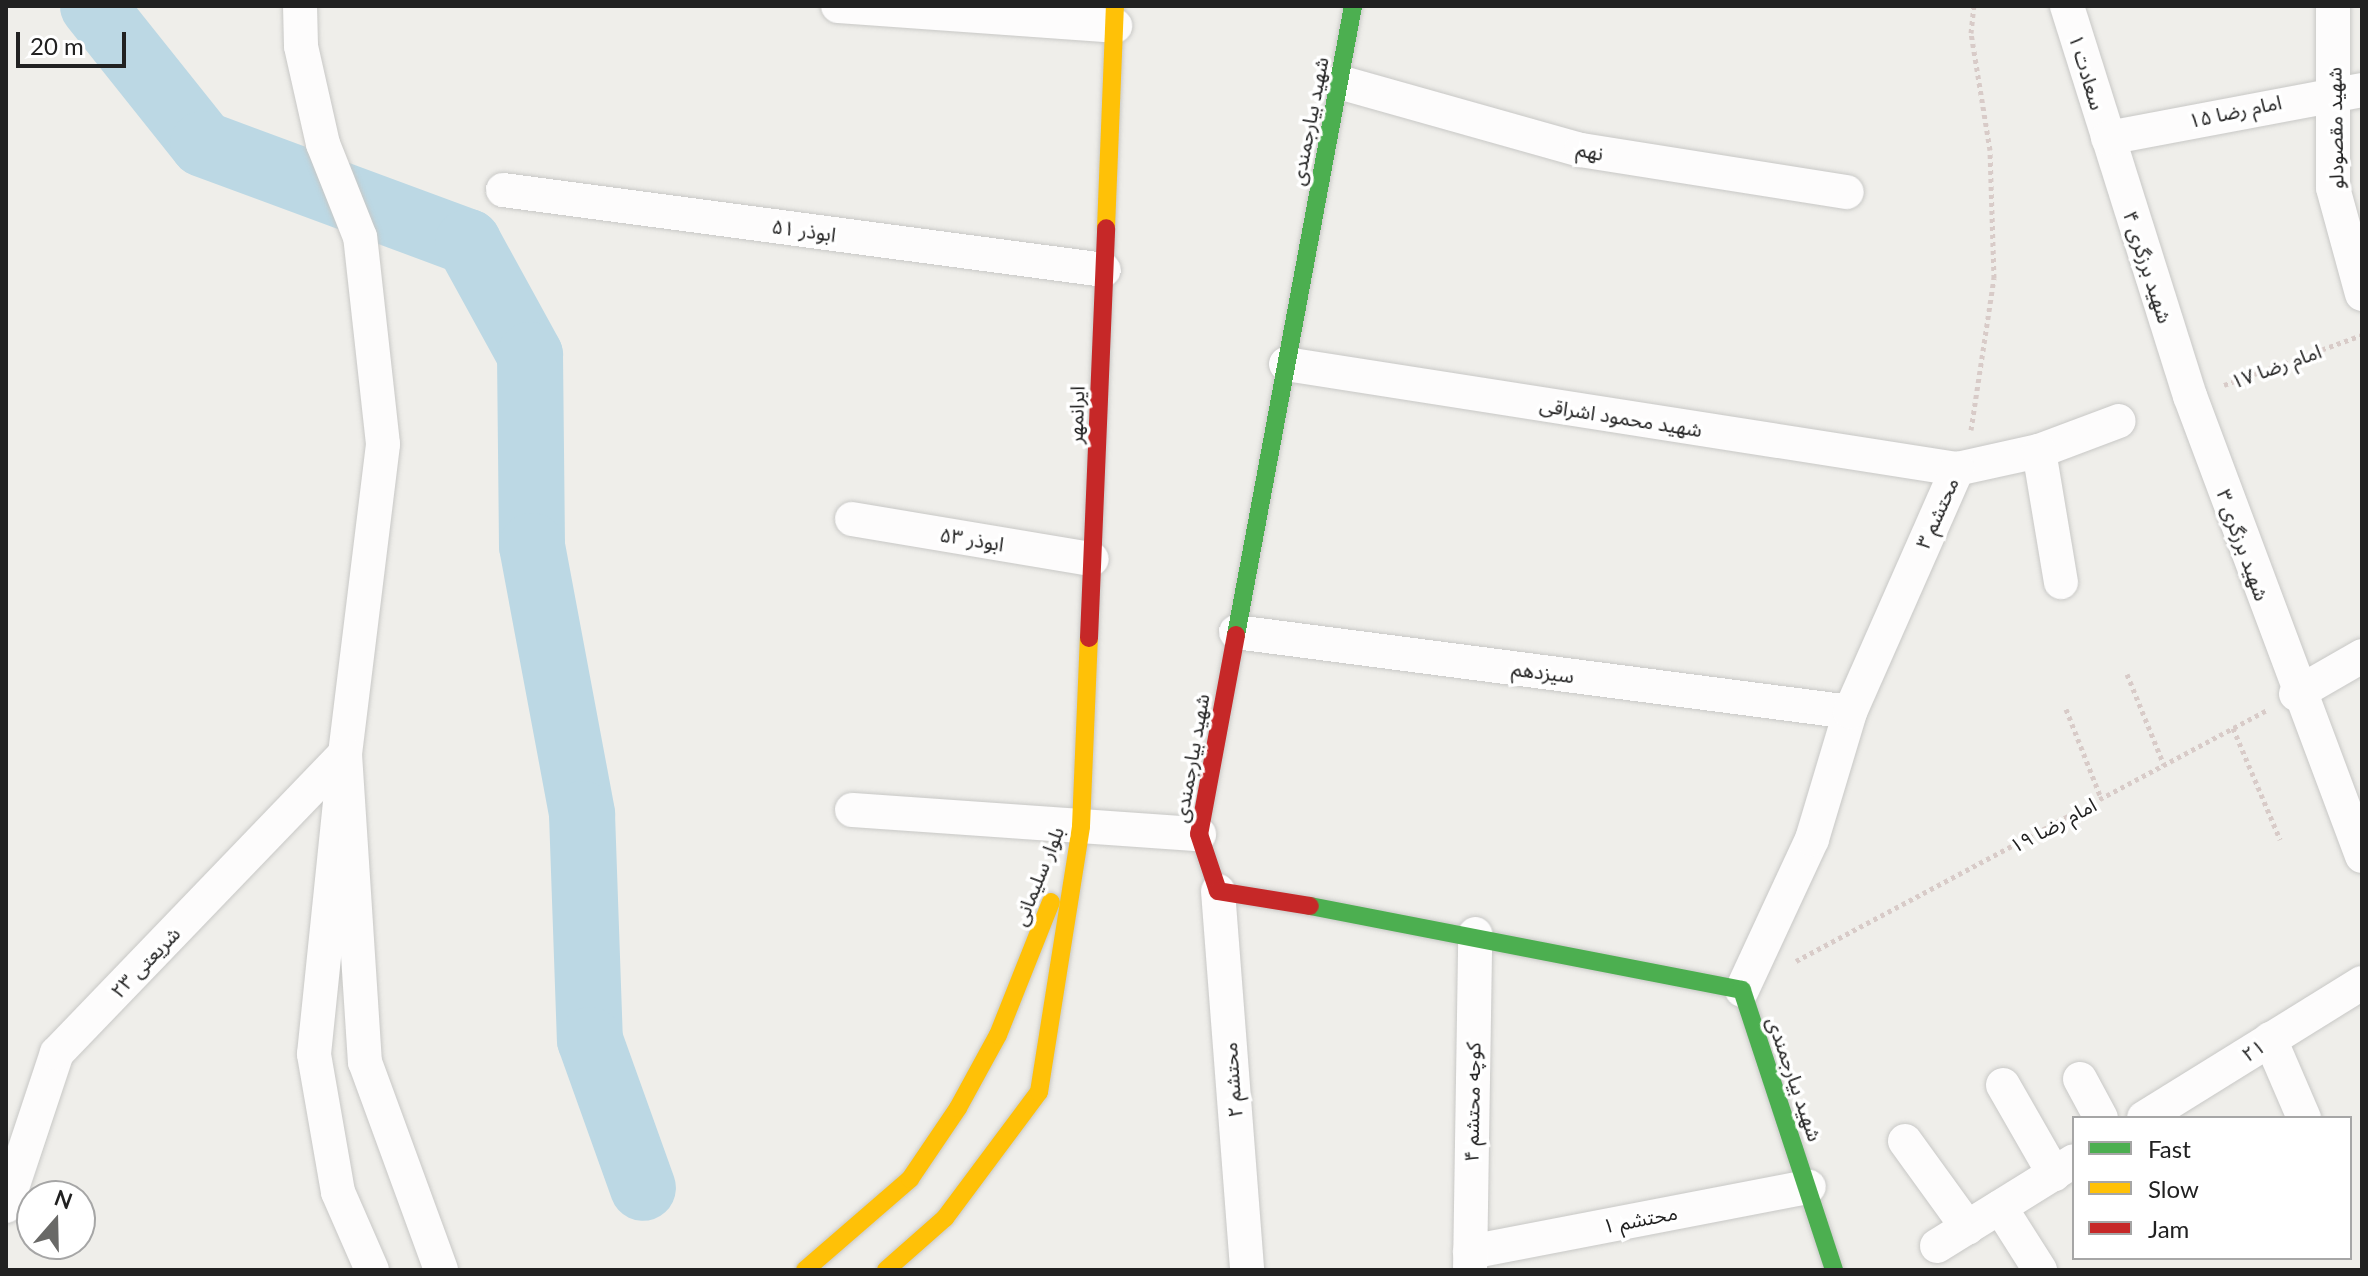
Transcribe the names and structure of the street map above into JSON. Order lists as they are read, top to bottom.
{
  "streets": {
    "main road": ["شهید بیارجمندی", "ایرانمهر", "بلوار سلیمانی"],
    "street": [
      "۱ سعادت",
      "امام رضا ۱۵",
      "شهید مقصودلو",
      "نهم",
      "ابوذر ۵۱",
      "۴ شهید برزگری",
      "شهید محمود اشراقی",
      "محتشم ۳",
      "۵۳ ابوذر",
      "۳ شهید برزگری",
      "سیزدهم",
      "شریعتی ۲۳",
      "۲۱",
      "۲ محتشم",
      "کوچه محتشم ۴",
      "محتشم ۱"
    ],
    "path": ["امام رضا ۱۷", "امام رضا ۱۹"]
  },
  "crossings": [
    ["۱ سعادت", "امام رضا ۱۵"],
    ["۱ سعادت", "۴ شهید برزگری"],
    ["امام رضا ۱۵", "شهید مقصودلو"],
    ["امام رضا ۱۵", "۴ شهید برزگری"],
    ["شهید بیارجمندی", "نهم"],
    ["شهید بیارجمندی", "شهید محمود اشراقی"],
    ["شهید بیارجمندی", "محتشم ۳"],
    ["شهید بیارجمندی", "سیزدهم"],
    ["شهید بیارجمندی", "امام رضا ۱۹"],
    ["شهید بیارجمندی", "۲ محتشم"],
    ["شهید بیارجمندی", "محتشم ۱"],
    ["ابوذر ۵۱", "ایرانمهر"],
    ["۴ شهید برزگری", "امام رضا ۱۷"],
    ["۴ شهید برزگری", "۳ شهید برزگری"],
    ["امام رضا ۱۷", "۳ شهید برزگری"],
    ["ایرانمهر", "۵۳ ابوذر"],
    ["ایرانمهر", "بلوار سلیمانی"],
    ["شهید محمود اشراقی", "محتشم ۳"],
    ["محتشم ۳", "سیزدهم"],
    ["محتشم ۳", "امام رضا ۱۹"],
    ["۳ شهید برزگری", "امام رضا ۱۹"],
    ["کوچه محتشم ۴", "محتشم ۱"]
  ],
  "legend": ["Fast", "Slow", "Jam"],
  "scale_bar": "20 m",
  "north": "top"
}
